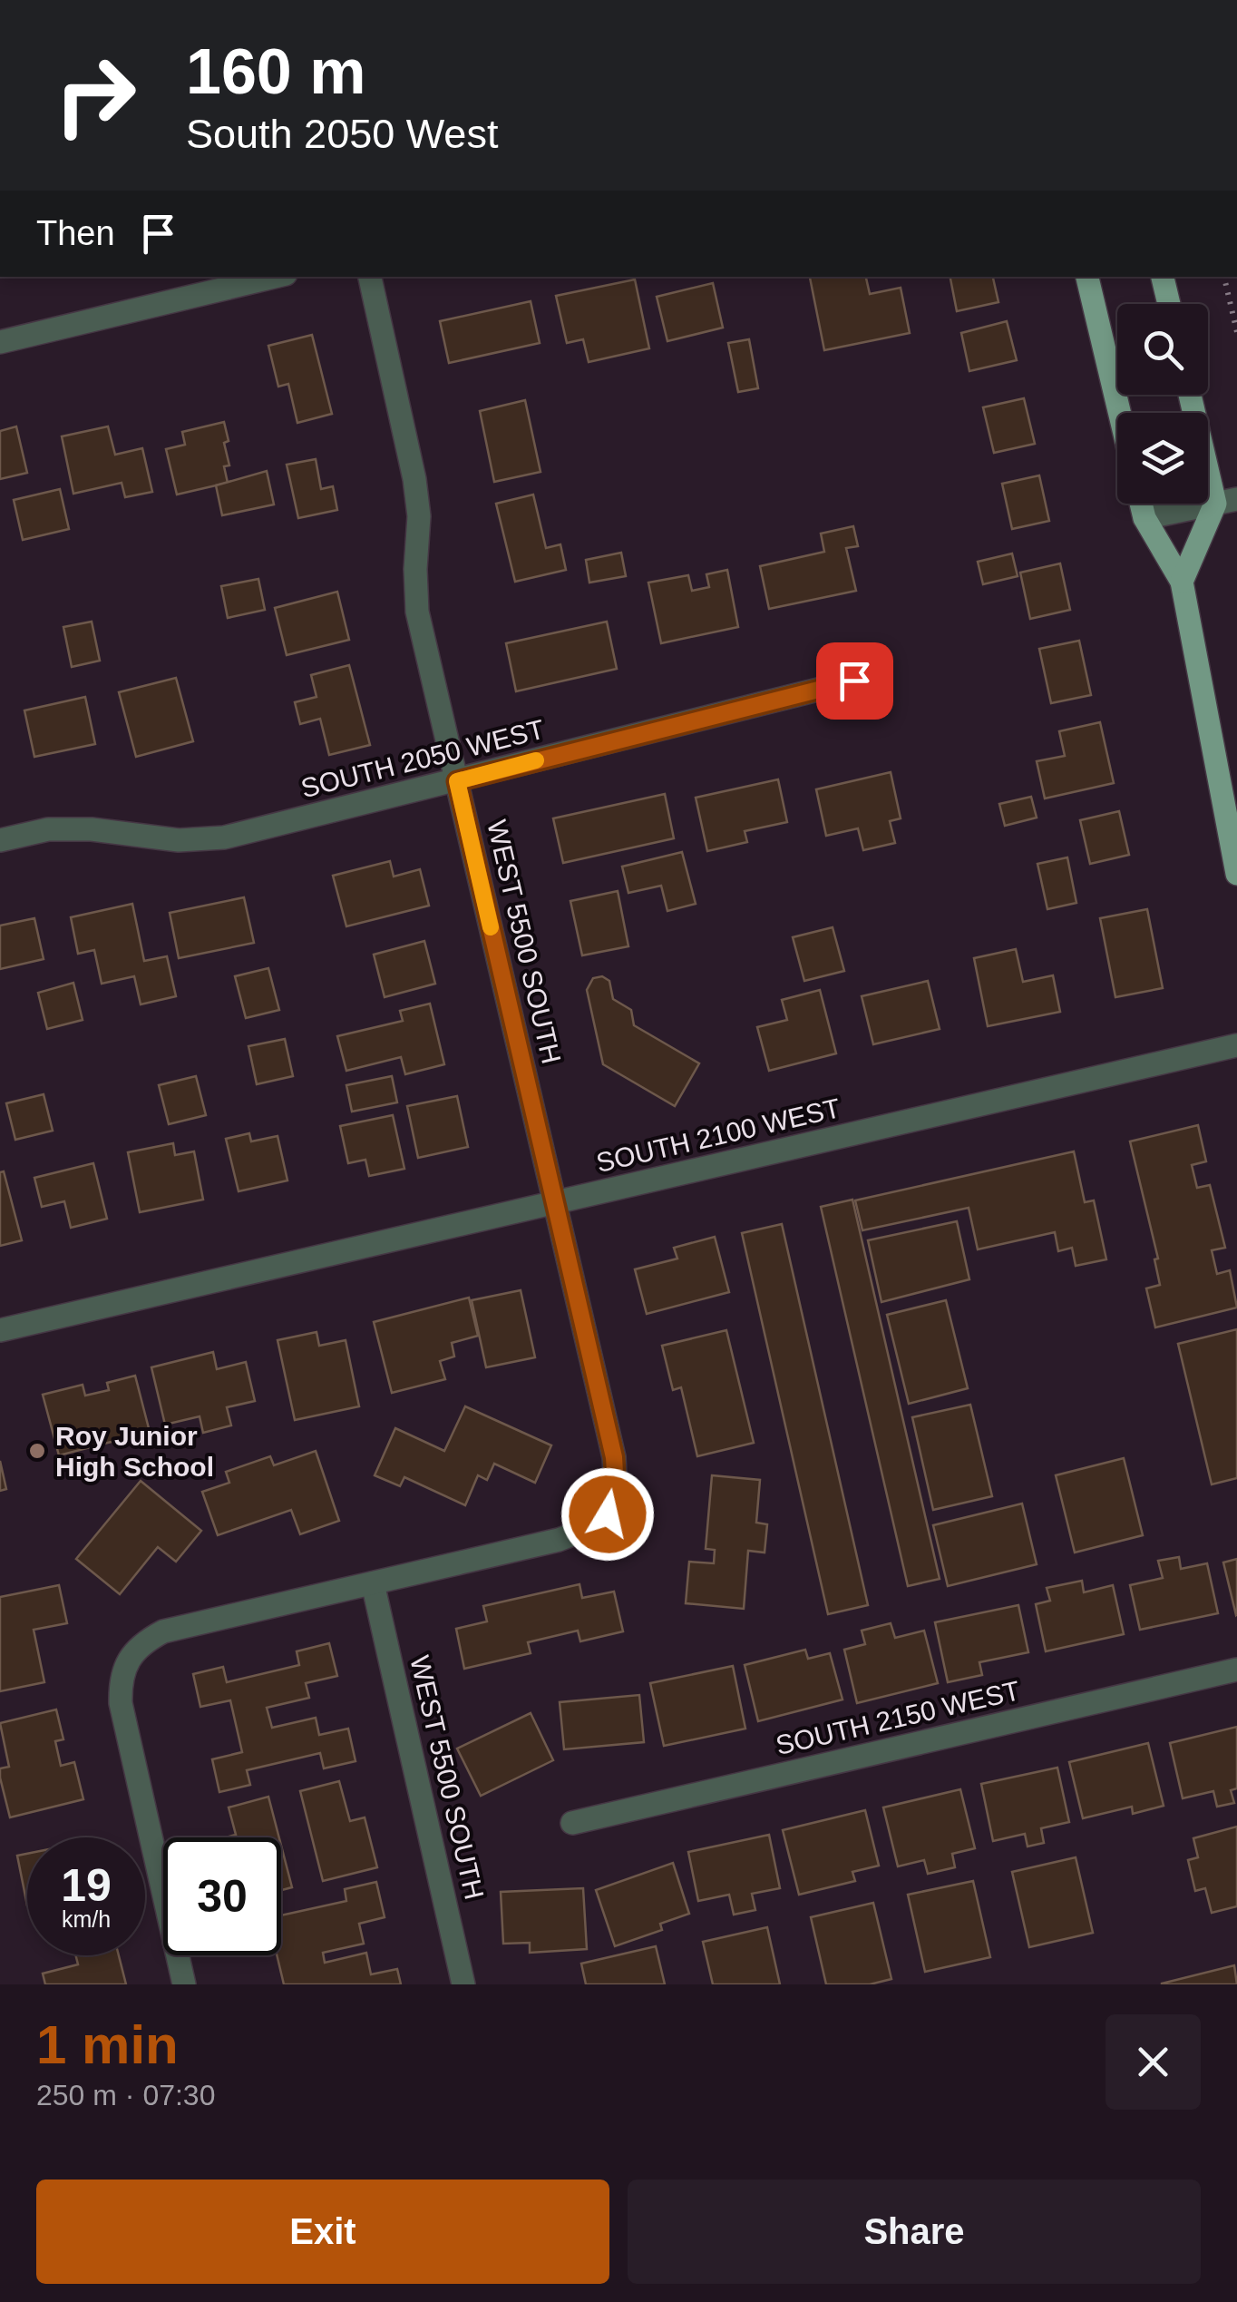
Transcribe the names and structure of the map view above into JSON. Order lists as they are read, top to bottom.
{
  "streets": {
    "street": [
      "SOUTH 2050 WEST",
      "WEST 5500 SOUTH",
      "SOUTH 2100 WEST",
      "SOUTH 2150 WEST"
    ]
  },
  "crossings": [
    ["SOUTH 2050 WEST", "WEST 5500 SOUTH"],
    ["WEST 5500 SOUTH", "SOUTH 2100 WEST"]
  ],
  "places": ["Roy Junior High School"],
  "page": {
    "turn": ["160 m", "South 2050 West"],
    "then": "Then",
    "speed": "19 km/h",
    "limit": "30",
    "heading": ["1 min", "250 m · 07:30"],
    "buttons": ["Exit", "Share"]
  }
}
